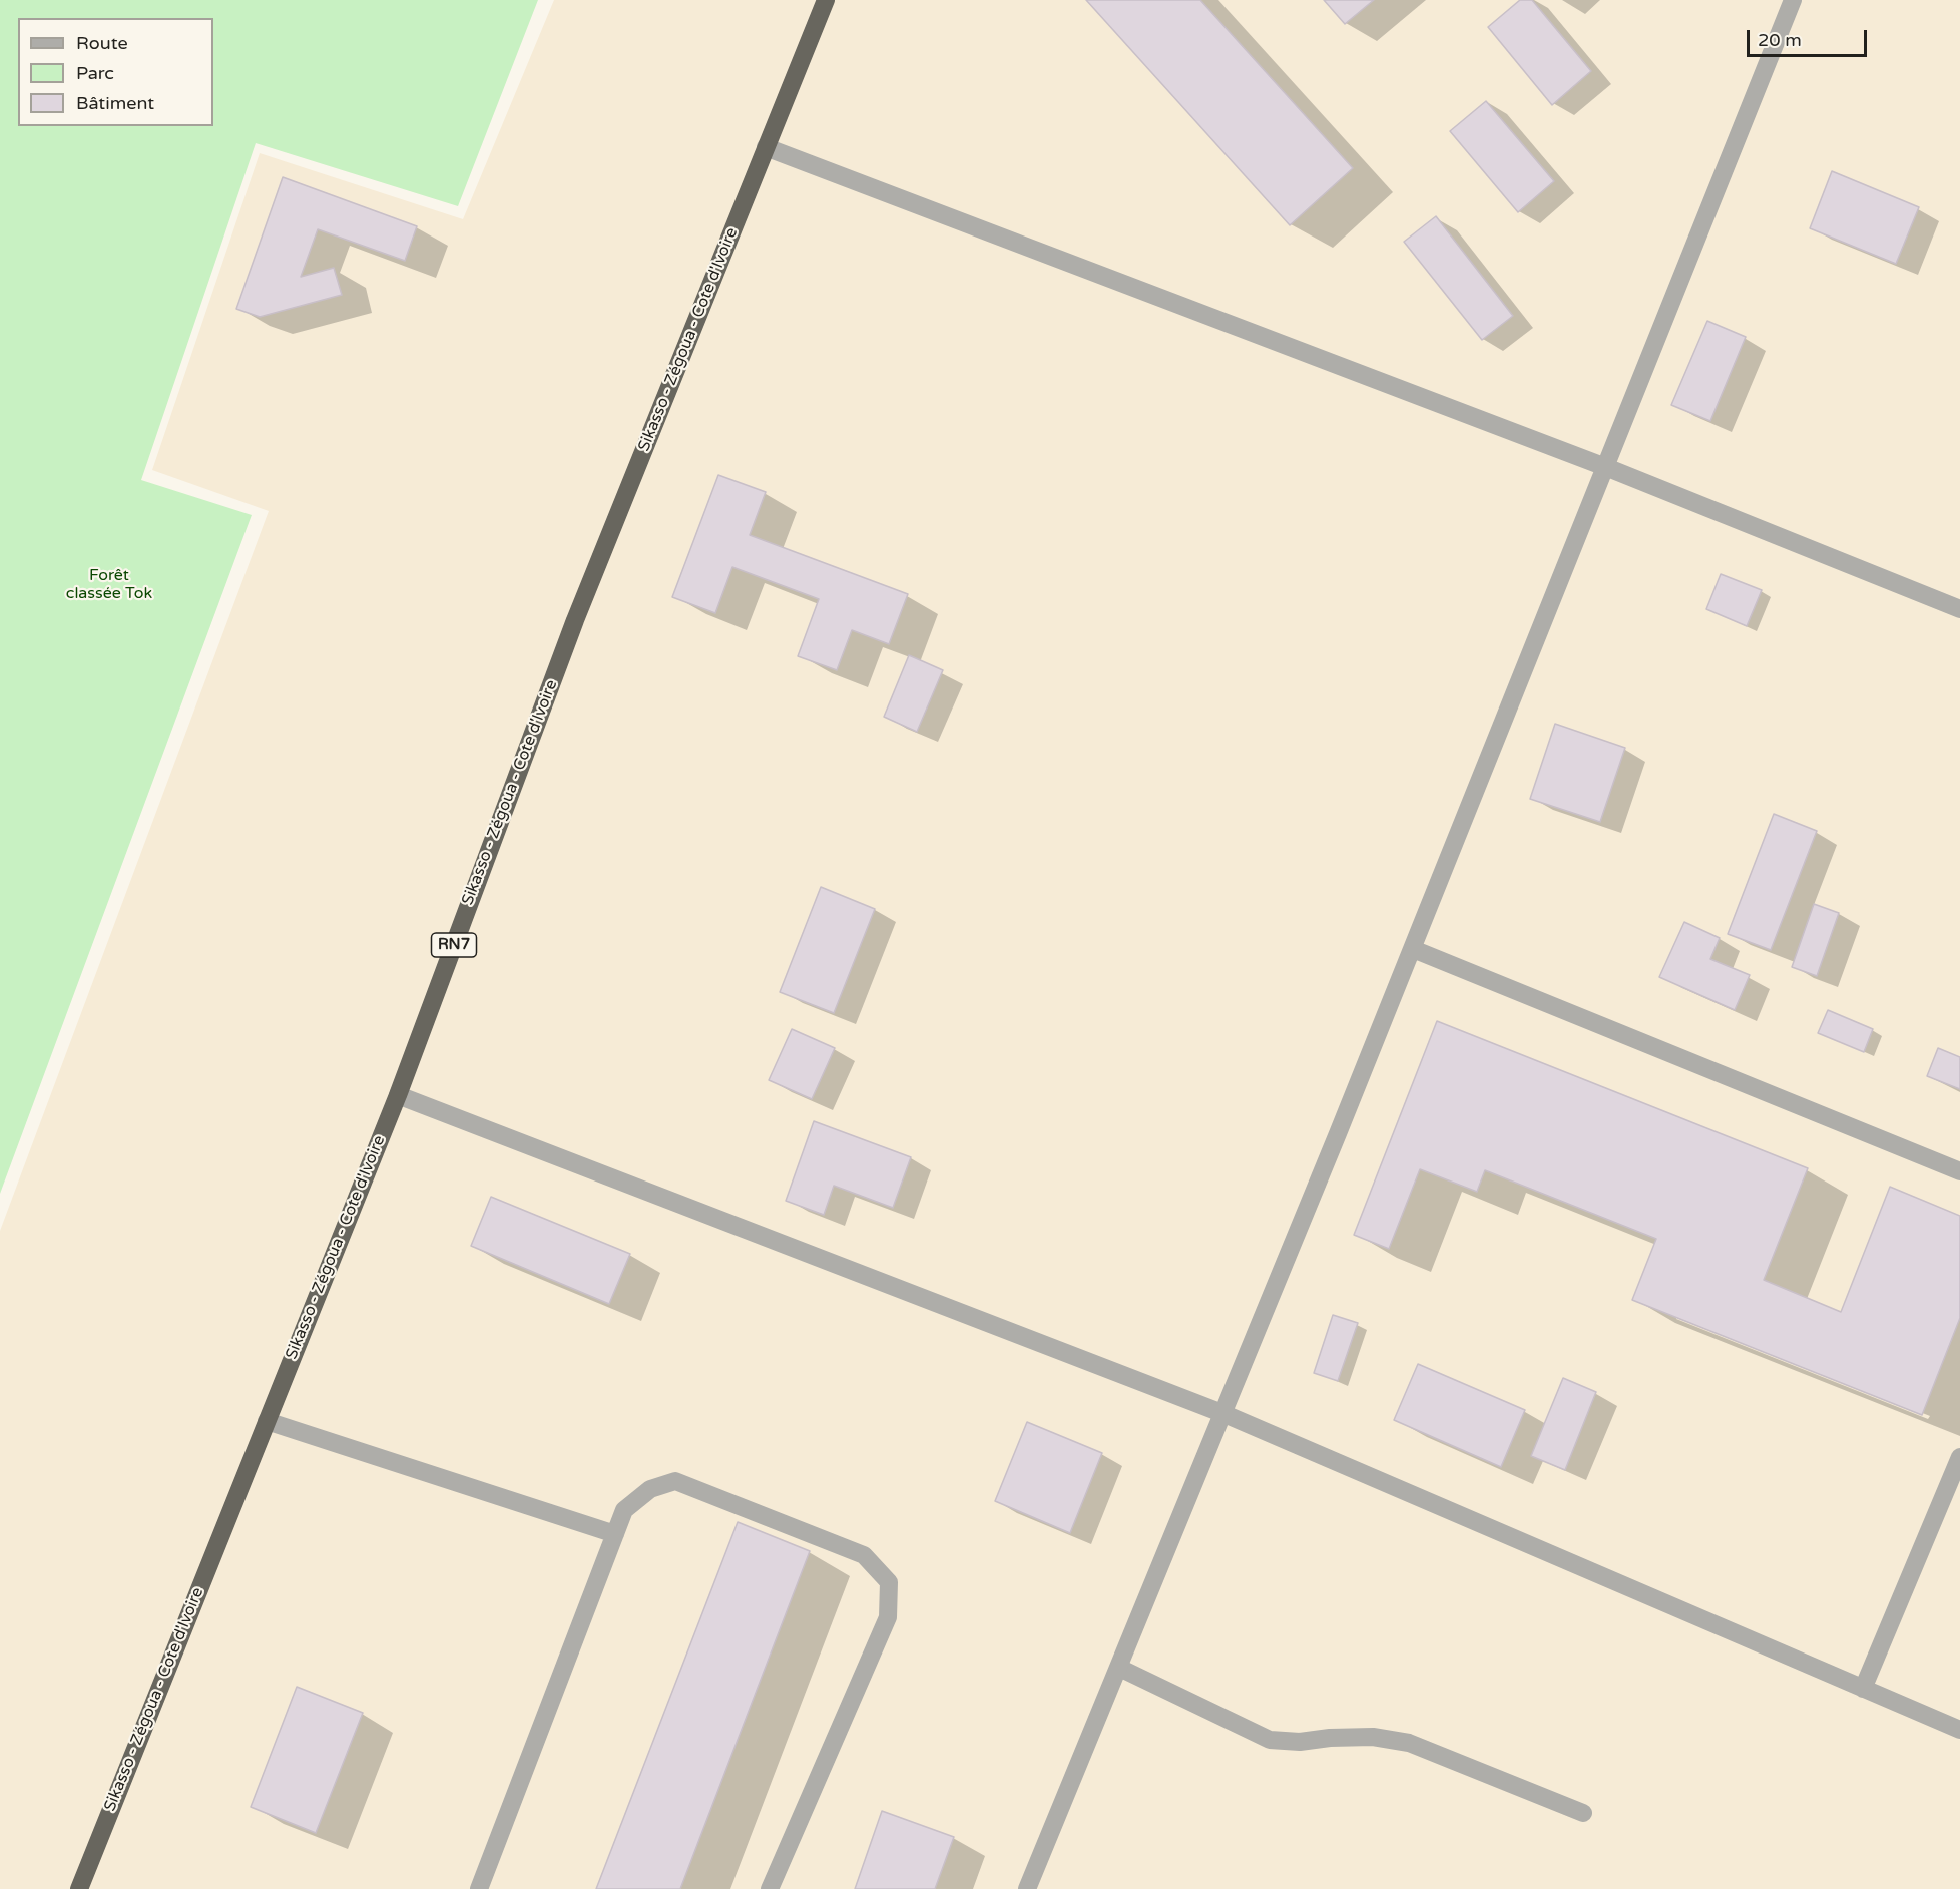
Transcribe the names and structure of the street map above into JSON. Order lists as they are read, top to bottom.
{
  "streets": {
    "highway": ["Sikasso - Zégoua - Cote d'Ivoire", "RN7"]
  },
  "parks": ["Forêt classée Tok"],
  "legend": ["Route", "Parc", "Bâtiment"],
  "scale_bar": "20 m"
}
